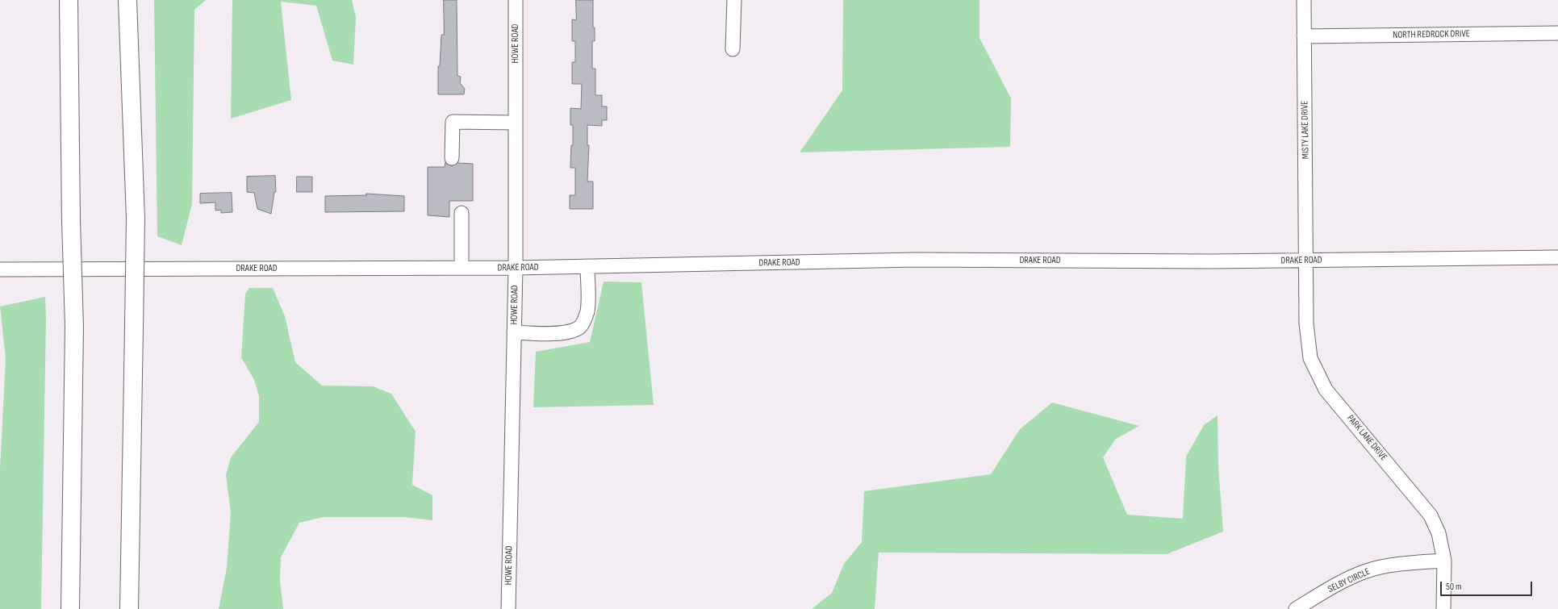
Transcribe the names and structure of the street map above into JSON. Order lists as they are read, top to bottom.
{
  "streets": {
    "street": [
      "NORTH REDROCK DRIVE",
      "HOWE ROAD",
      "MISTY LAKE DRIVE",
      "DRAKE ROAD",
      "PARK LANE DRIVE",
      "SELBY CIRCLE"
    ]
  },
  "crossings": [
    ["NORTH REDROCK DRIVE", "MISTY LAKE DRIVE"],
    ["HOWE ROAD", "DRAKE ROAD"],
    ["MISTY LAKE DRIVE", "DRAKE ROAD"],
    ["MISTY LAKE DRIVE", "PARK LANE DRIVE"],
    ["DRAKE ROAD", "PARK LANE DRIVE"],
    ["PARK LANE DRIVE", "SELBY CIRCLE"]
  ],
  "scale_bar": "50 m"
}
